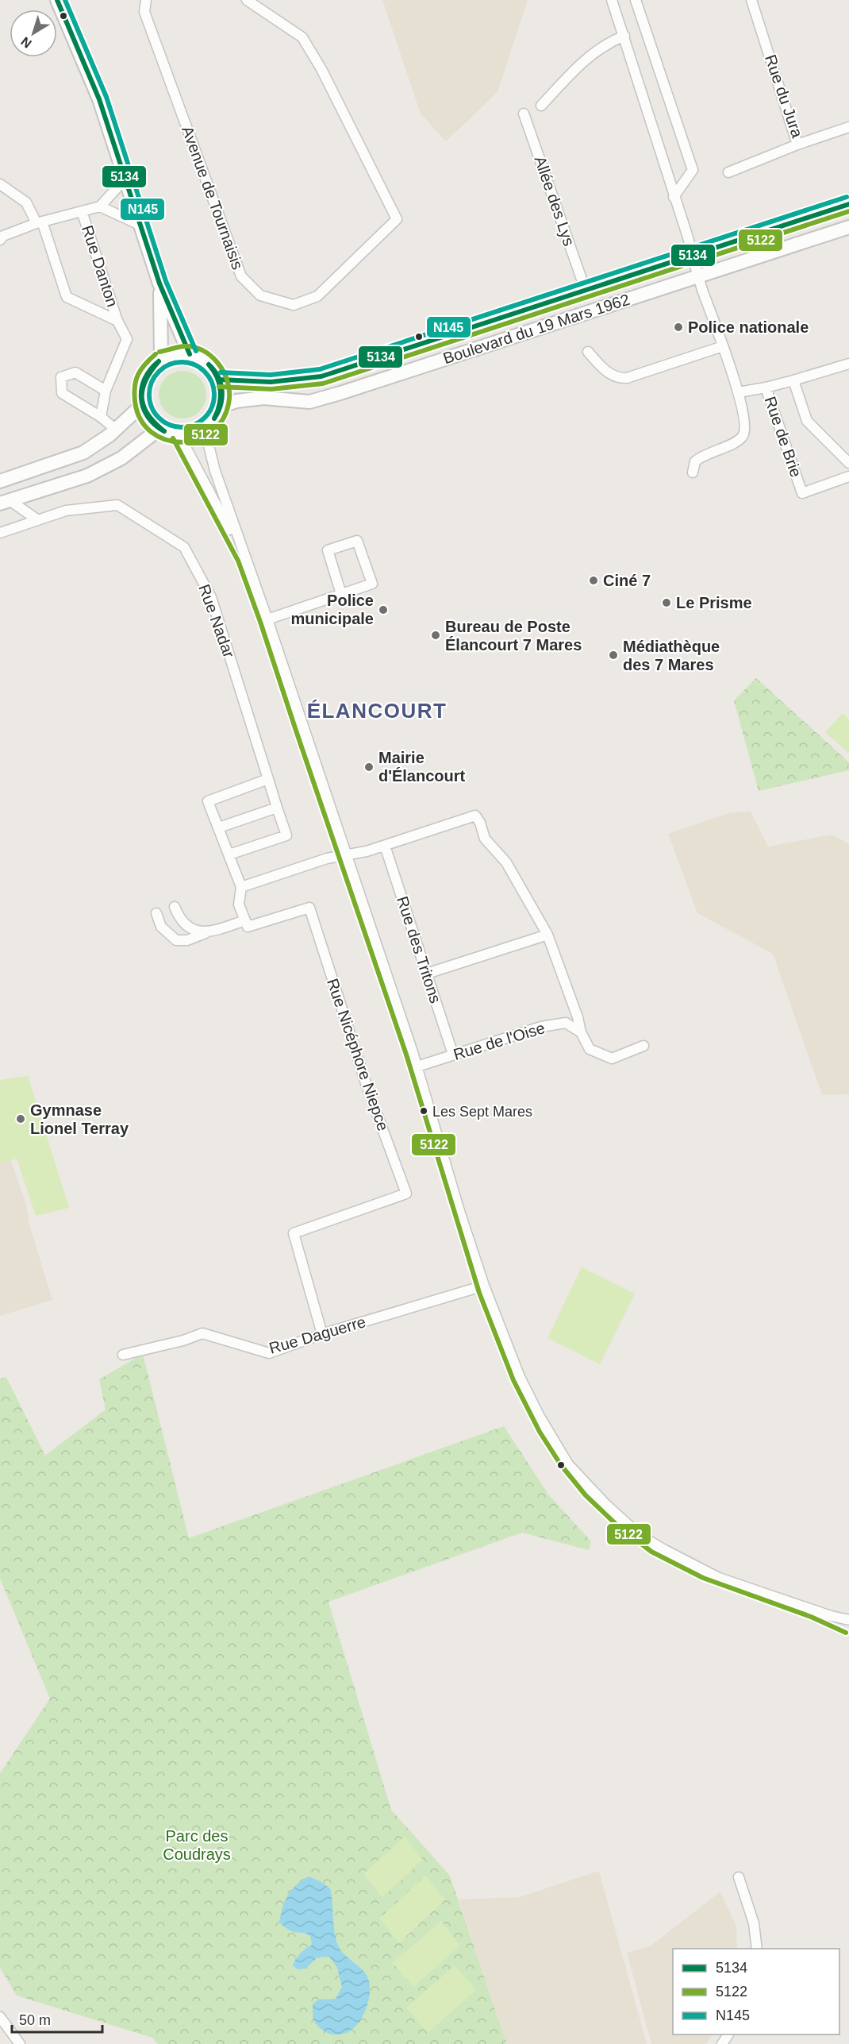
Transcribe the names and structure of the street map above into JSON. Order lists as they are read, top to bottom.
{
  "streets": {
    "street": [
      "Rue du Jura",
      "Avenue de Tournaisis",
      "Allée des Lys",
      "Rue Danton",
      "Boulevard du 19 Mars 1962",
      "Rue de Brie",
      "Rue Nadar",
      "Rue des Tritons",
      "Rue de l'Oise",
      "Rue Nicéphore Niepce",
      "Rue Daguerre"
    ]
  },
  "crossings": [
    ["Allée des Lys", "Boulevard du 19 Mars 1962"],
    ["Rue des Tritons", "Rue de l'Oise"],
    ["Rue Nicéphore Niepce", "Rue Daguerre"]
  ],
  "districts": ["ÉLANCOURT"],
  "parks": ["Parc des Coudrays"],
  "places": [
    "Police nationale",
    "Ciné 7",
    "Le Prisme",
    "Police municipale",
    "Bureau de Poste Élancourt 7 Mares",
    "Médiathèque des 7 Mares",
    "Mairie d'Élancourt",
    "Les Sept Mares",
    "Gymnase Lionel Terray"
  ],
  "lines": ["transit line 5134", "transit line N145", "transit line 5122"],
  "legend": ["5134", "5122", "N145"],
  "scale_bar": "50 m",
  "north": "bottom left"
}
